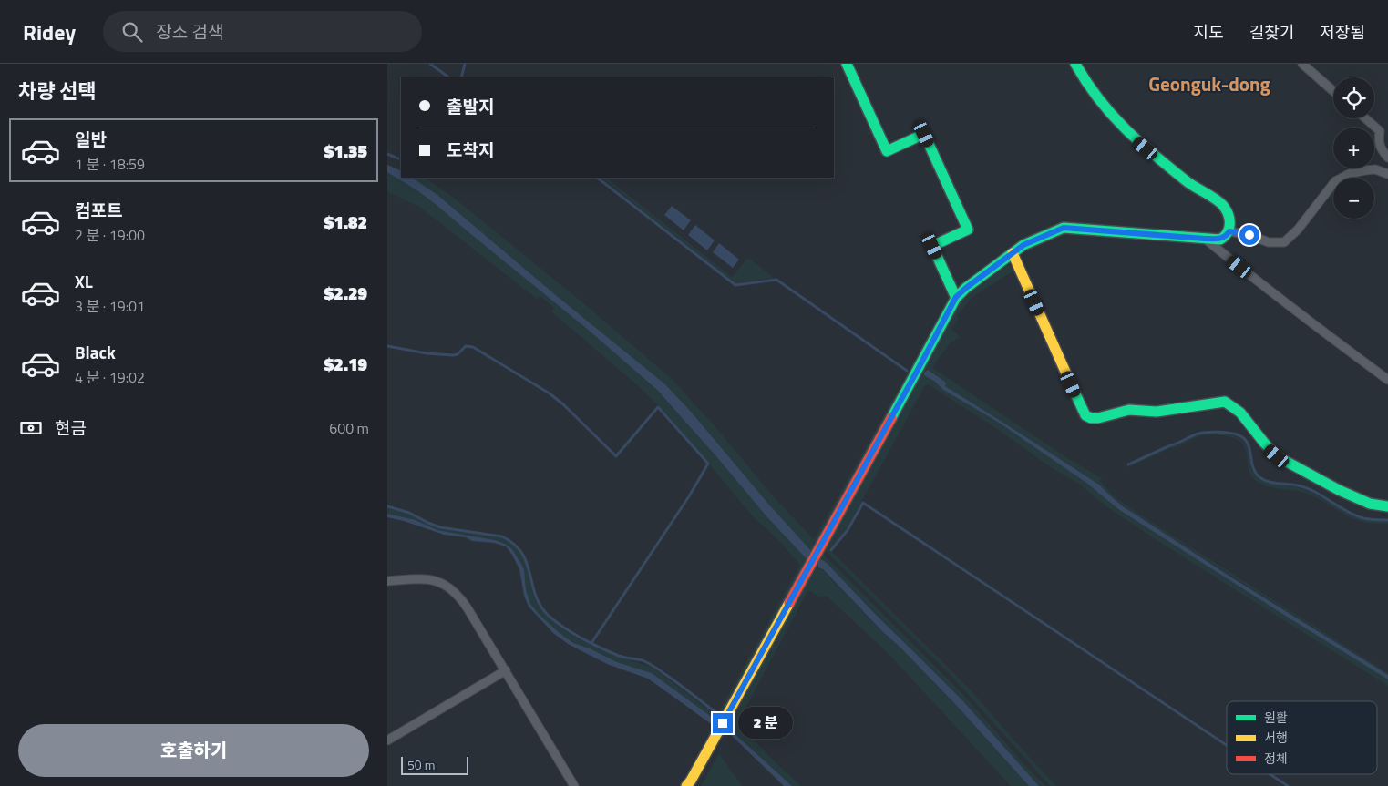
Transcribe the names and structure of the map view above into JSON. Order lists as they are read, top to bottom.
{
  "districts": ["Geonguk-dong"],
  "legend": ["원활", "서행", "정체"],
  "scale_bar": "50 m",
  "page": {
    "header": "Ridey",
    "search": "장소 검색",
    "nav": ["지도", "길찾기", "저장됨"],
    "heading": "차량 선택",
    "map_buttons": ["+", "−"],
    "banner": ["출발지", "도착지"],
    "list": [
      {
        "name": "일반",
        "note": "1 분 · 18:59",
        "value": "$1.35"
      },
      {
        "name": "컴포트",
        "note": "2 분 · 19:00",
        "value": "$1.82"
      },
      {
        "name": "XL",
        "note": "3 분 · 19:01",
        "value": "$2.29"
      },
      {
        "name": "Black",
        "note": "4 분 · 19:02",
        "value": "$2.19"
      }
    ],
    "pay": ["현금", "600 m"],
    "bubble": "2 분",
    "buttons": "호출하기",
    "scale": "50 m"
  }
}
